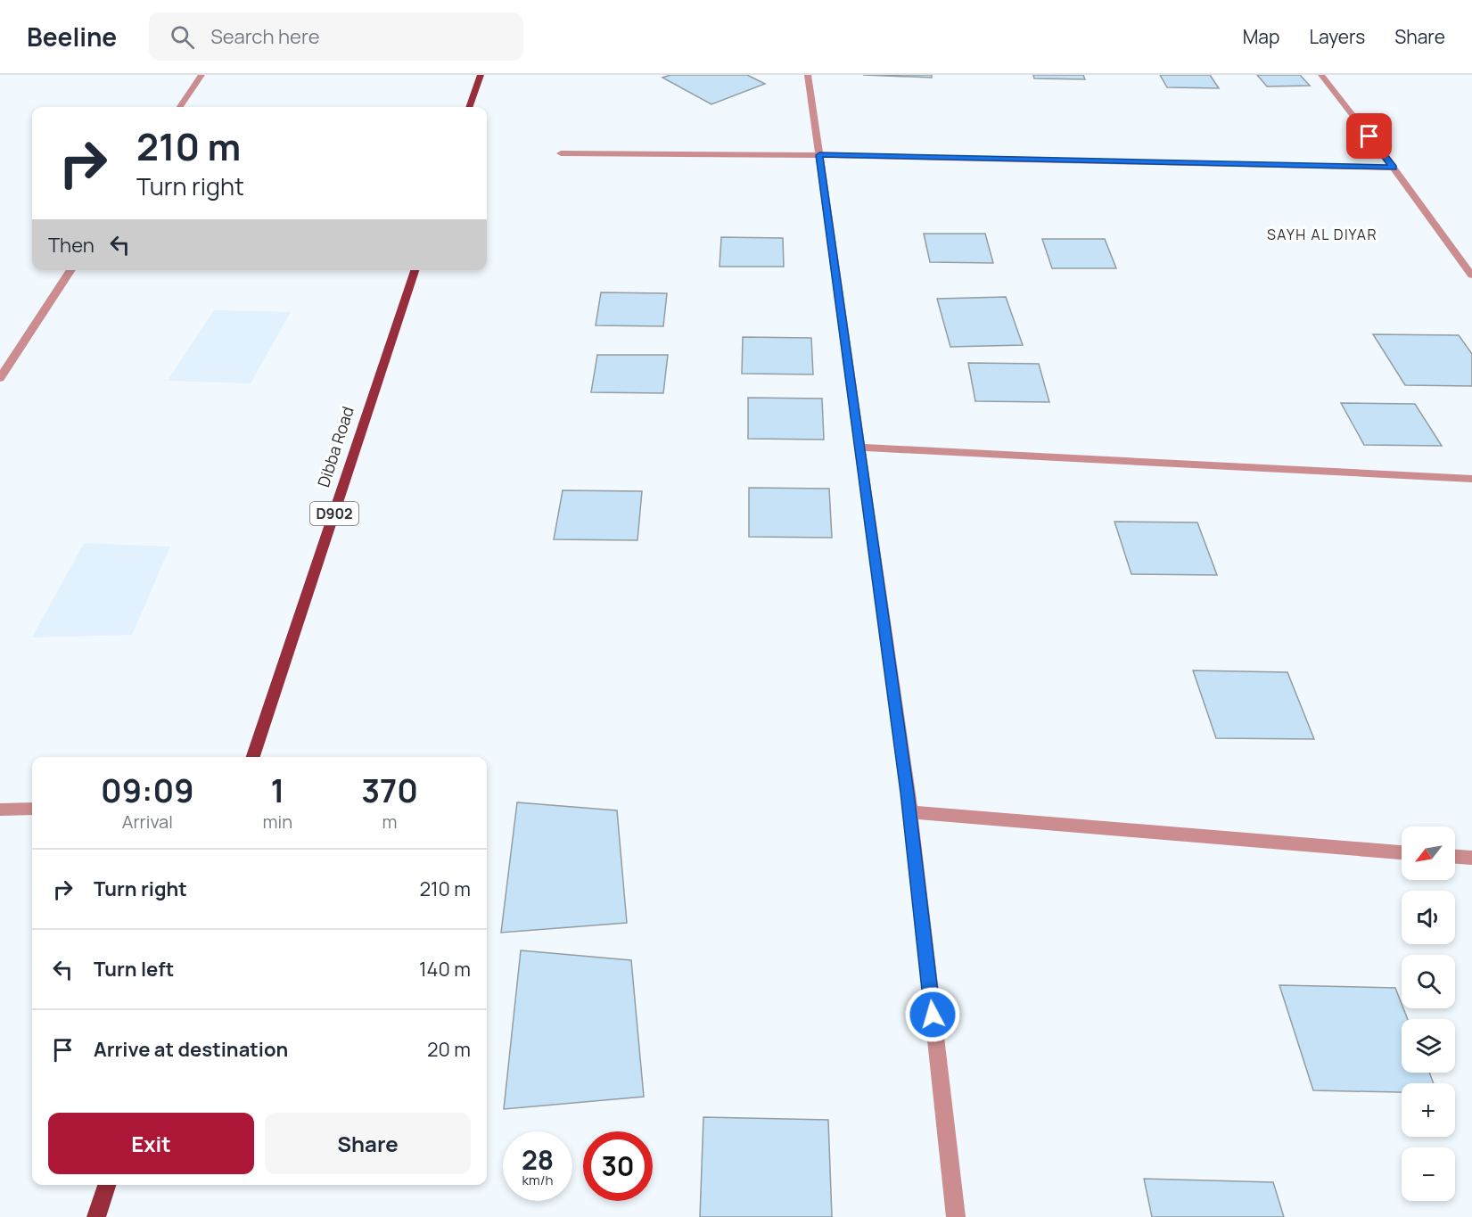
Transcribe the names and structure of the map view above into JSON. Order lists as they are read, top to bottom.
{
  "streets": {
    "main road": ["Dibba Road", "D902"]
  },
  "districts": ["SAYH AL DIYAR"],
  "north": "bottom left",
  "page": {
    "header": "Beeline",
    "search": "Search here",
    "nav": ["Map", "Layers", "Share"],
    "turn": ["210 m", "Turn right"],
    "then": "Then",
    "eta": [
      "09:09",
      "Arrival",
      "1",
      "min",
      "370",
      "m"
    ],
    "map_buttons": ["+", "−"],
    "list": [
      {
        "name": "Turn right",
        "value": "210 m"
      },
      {
        "name": "Turn left",
        "value": "140 m"
      },
      {
        "name": "Arrive at destination",
        "value": "20 m"
      }
    ],
    "buttons": ["Exit", "Share"],
    "speed": "28 km/h",
    "limit": "30"
  }
}
